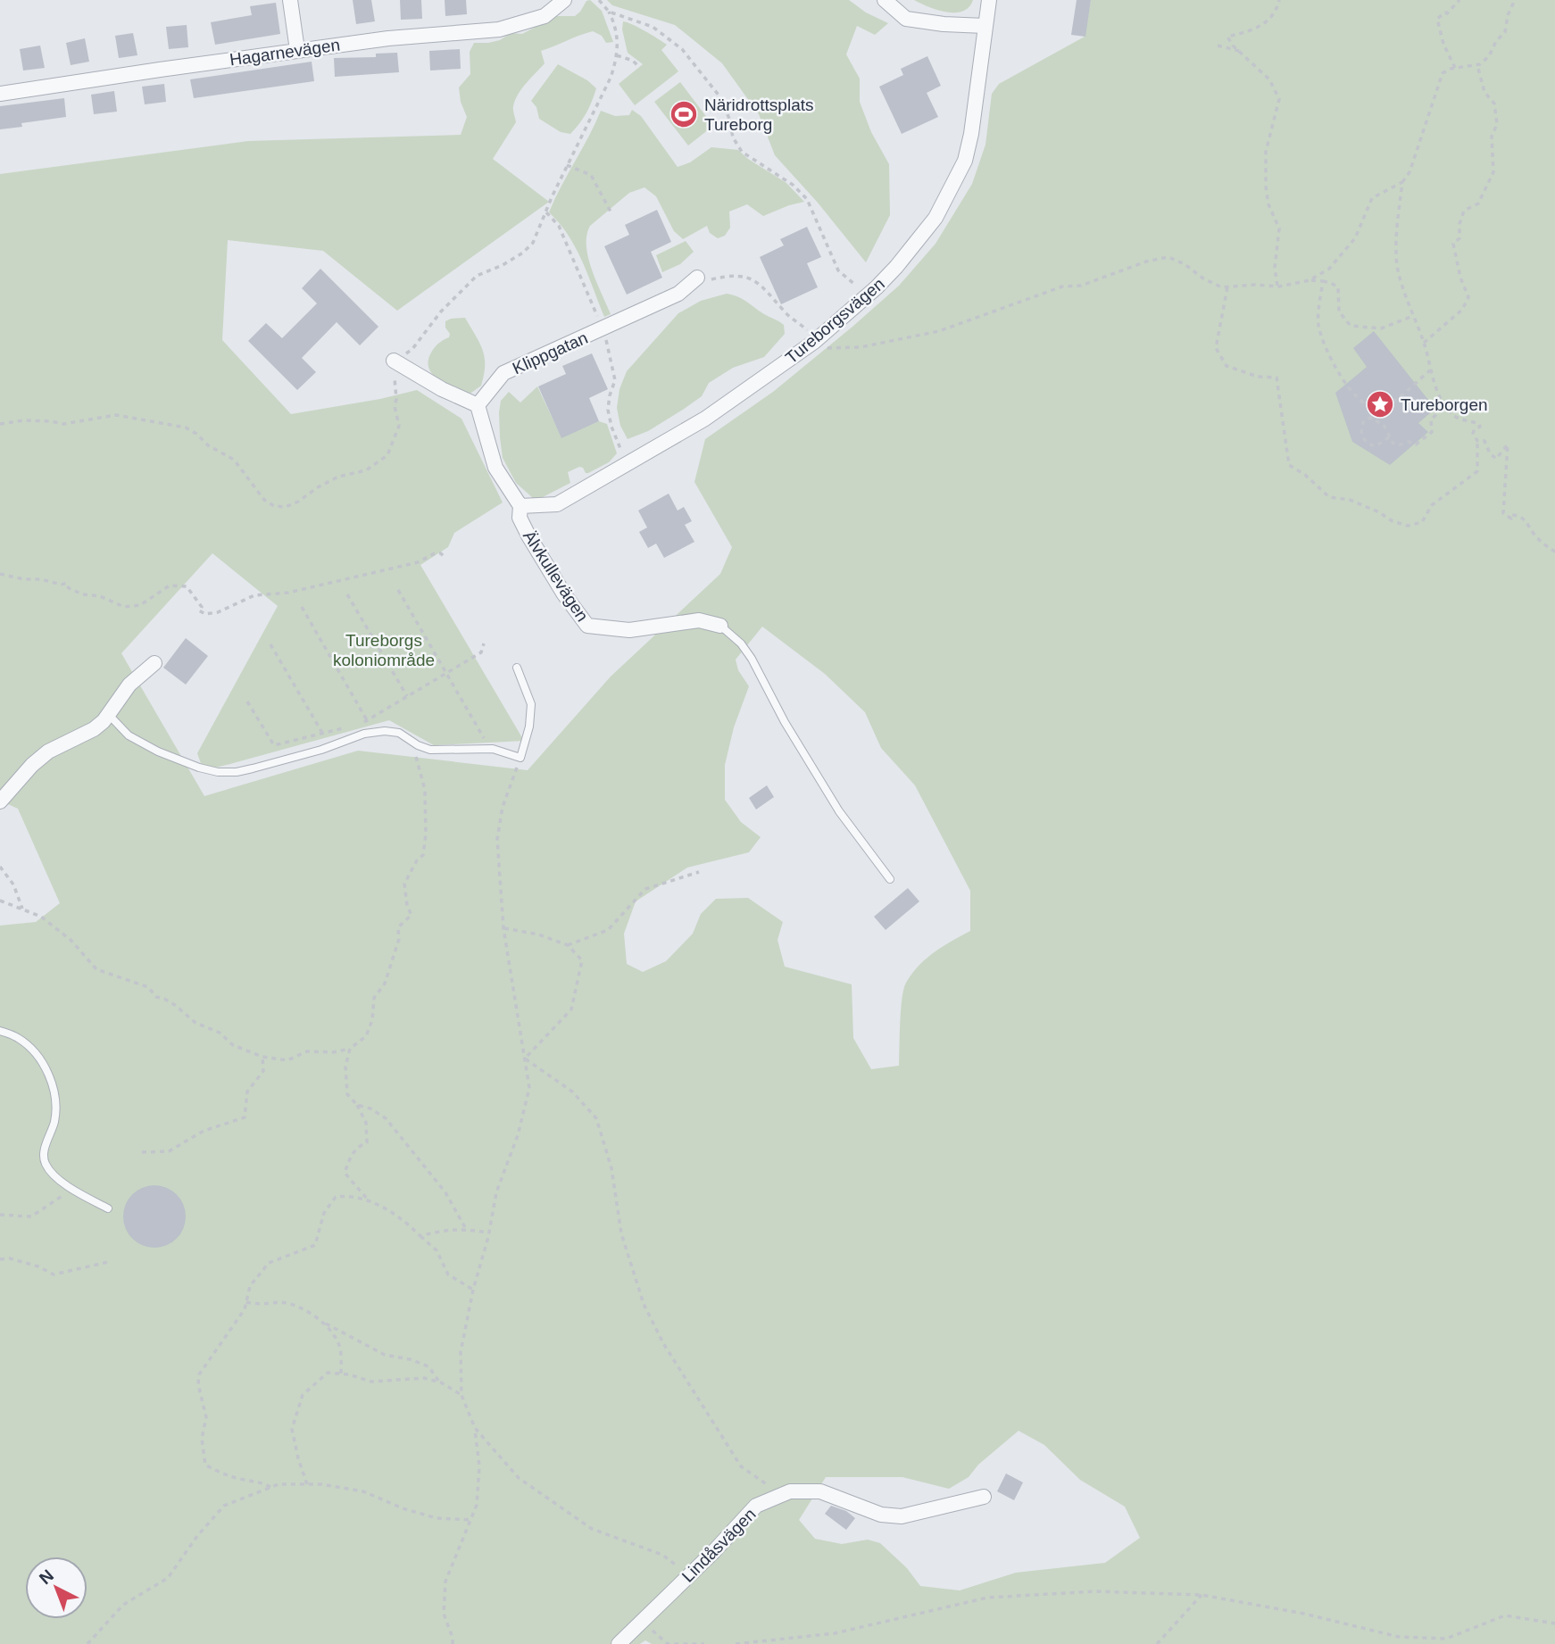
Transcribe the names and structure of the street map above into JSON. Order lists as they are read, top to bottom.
{
  "streets": {
    "street": [
      "Hagarnevägen",
      "Tureborgsvägen",
      "Klippgatan",
      "Älvkullevägen",
      "Lindåsvägen"
    ]
  },
  "crossings": [
    ["Tureborgsvägen", "Älvkullevägen"]
  ],
  "parks": ["Tureborgs koloniområde"],
  "places": {
    "sports": ["Näridrottsplats Tureborg"],
    "place": ["Tureborgen"]
  },
  "north": "top left"
}
